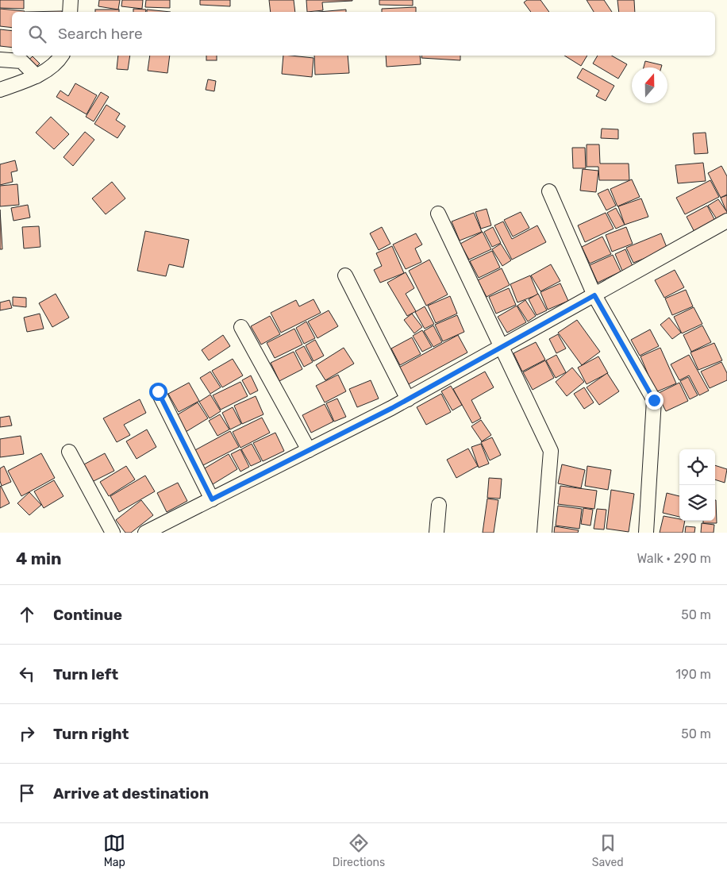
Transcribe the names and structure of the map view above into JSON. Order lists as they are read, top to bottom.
{
  "north": "top",
  "page": {
    "search": "Search here",
    "heading": ["4 min", "Walk · 290 m"],
    "list": [
      ["Continue", "50 m"],
      ["Turn left", "190 m"],
      ["Turn right", "50 m"],
      "Arrive at destination"
    ],
    "nav": ["Map", "Directions", "Saved"]
  }
}
